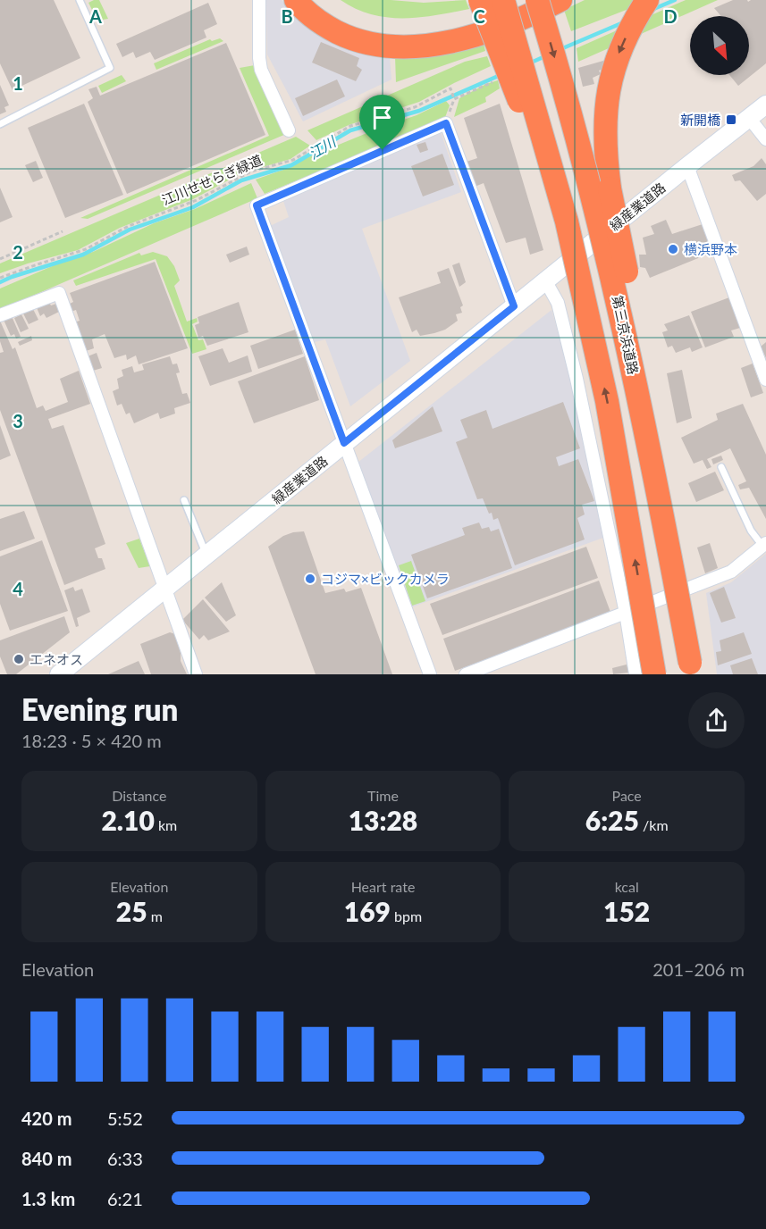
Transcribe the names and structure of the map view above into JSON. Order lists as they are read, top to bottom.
{
  "streets": {
    "highway": ["第三京浜道路"],
    "main road": ["緑産業道路"],
    "path": ["江川せせらぎ緑道"]
  },
  "water": ["江川"],
  "places": {
    "transit": ["新開橋"],
    "other": ["横浜野本", "コジマ×ビックカメラ", "エネオス"]
  },
  "north": "bottom right",
  "page": {
    "heading": ["Evening run", "18:23 · 5 × 420 m"],
    "stats": [
      ["Distance", "2.10 km"],
      ["Time", "13:28"],
      ["Pace", "6:25 /km"],
      ["Elevation", "25 m"],
      ["Heart rate", "169 bpm"],
      ["kcal", "152"]
    ],
    "chart": ["Elevation", "201–206 m"],
    "list": [
      {
        "name": "420 m",
        "note": "5:52"
      },
      {
        "name": "840 m",
        "note": "6:33"
      },
      {
        "name": "1.3 km",
        "note": "6:21"
      }
    ]
  },
  "grid": {
    "columns": [
      "A",
      "B",
      "C",
      "D"
    ],
    "rows": [
      "1",
      "2",
      "3",
      "4"
    ]
  }
}
